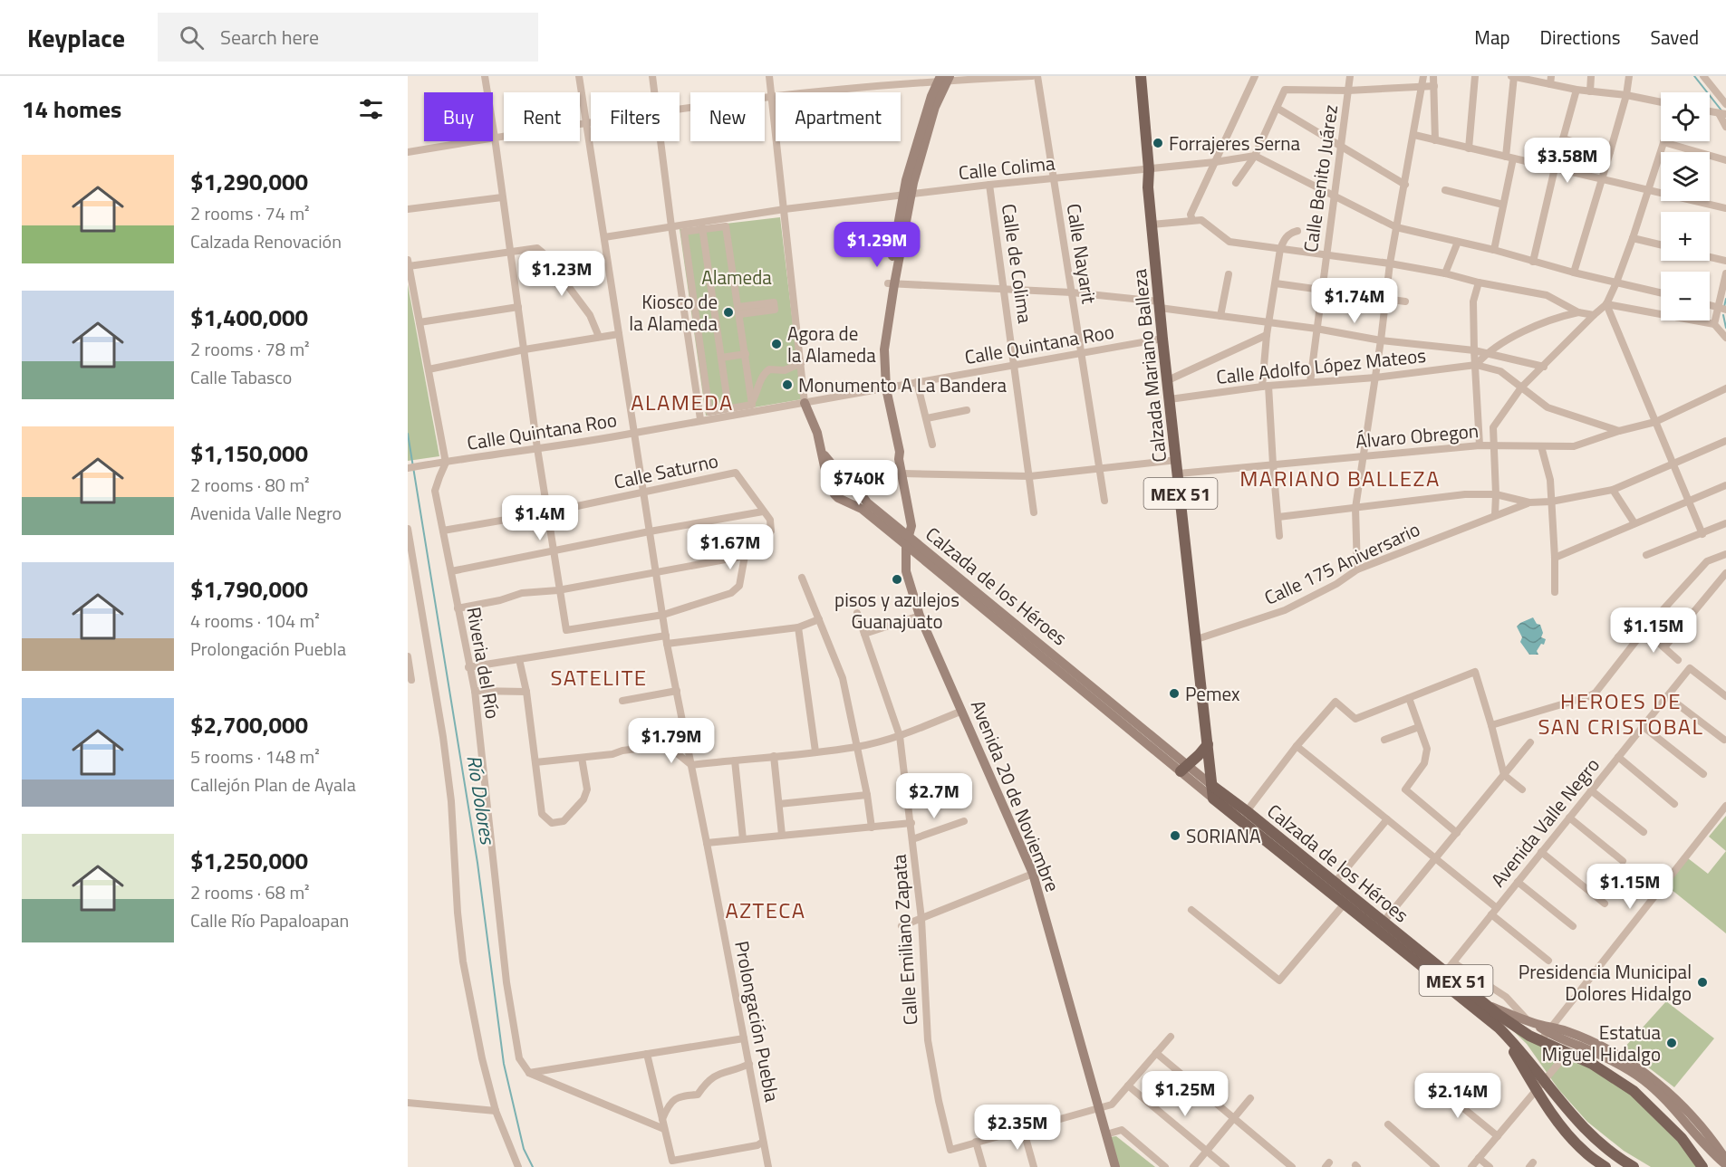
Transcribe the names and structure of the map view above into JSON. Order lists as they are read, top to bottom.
{
  "streets": {
    "main road": ["Calzada Mariano Balleza", "MEX 51", "Calzada de los Héroes"],
    "street": [
      "Calle Colima",
      "Calle Benito Juárez",
      "Calle Nayarit",
      "Calle de Colima",
      "Calle Quintana Roo",
      "Calle Adolfo López Mateos",
      "Álvaro Obregon",
      "Calle Saturno",
      "Calle 175 Aniversario",
      "Riveria del Río",
      "Avenida 20 de Noviembre",
      "Avenida Valle Negro",
      "Calle Emiliano Zapata",
      "Prolongación Puebla"
    ]
  },
  "crossings": [
    ["Calle Colima", "Calle Nayarit"],
    ["Calle Colima", "Calle de Colima"],
    ["Calle Colima", "Calzada Mariano Balleza"],
    ["Calle Colima", "Avenida 20 de Noviembre"],
    ["Calle Colima", "Prolongación Puebla"],
    ["Calle Benito Juárez", "Calle Adolfo López Mateos"],
    ["Calle Nayarit", "Calle Quintana Roo"],
    ["Calle de Colima", "Calle Quintana Roo"],
    ["Calle Quintana Roo", "Calzada Mariano Balleza"],
    ["Calle Quintana Roo", "Riveria del Río"],
    ["Calle Quintana Roo", "Avenida 20 de Noviembre"],
    ["Calle Quintana Roo", "Prolongación Puebla"],
    ["Calzada Mariano Balleza", "Calle Adolfo López Mateos"],
    ["Calzada Mariano Balleza", "Álvaro Obregon"],
    ["Calzada Mariano Balleza", "Calle 175 Aniversario"],
    ["Calzada Mariano Balleza", "Calzada de los Héroes"],
    ["Calle Saturno", "Riveria del Río"],
    ["Calle Saturno", "Prolongación Puebla"],
    ["Calzada de los Héroes", "Avenida 20 de Noviembre"],
    ["Calzada de los Héroes", "Avenida Valle Negro"]
  ],
  "districts": [
    "ALAMEDA",
    "MARIANO BALLEZA",
    "SATELITE",
    "HEROES DE SAN CRISTOBAL",
    "AZTECA"
  ],
  "water": ["Río Dolores"],
  "parks": ["Alameda"],
  "places": [
    "Forrajeres Serna",
    "Kiosco de la Alameda",
    "Agora de la Alameda",
    "Monumento A La Bandera",
    "pisos y azulejos Guanajuato",
    "Pemex",
    "SORIANA",
    "Presidencia Municipal Dolores Hidalgo",
    "Estatua Miguel Hidalgo"
  ],
  "page": {
    "header": "Keyplace",
    "search": "Search here",
    "nav": ["Map", "Directions", "Saved"],
    "heading": "14 homes",
    "map_buttons": ["+", "−"],
    "chip": [
      "Buy",
      "Rent",
      "Filters",
      "New",
      "Apartment"
    ],
    "price": [
      "$3.58M",
      "$1.29M",
      "$1.23M",
      "$1.74M",
      "$740K",
      "$1.4M",
      "$1.67M",
      "$1.15M",
      "$1.79M",
      "$2.7M",
      "$1.15M",
      "$1.25M",
      "$2.14M",
      "$2.35M"
    ],
    "list": [
      {
        "name": "$1,290,000",
        "note": "2 rooms · 74 m² · Calzada Renovación"
      },
      {
        "name": "$1,400,000",
        "note": "2 rooms · 78 m² · Calle Tabasco"
      },
      {
        "name": "$1,150,000",
        "note": "2 rooms · 80 m² · Avenida Valle Negro"
      },
      {
        "name": "$1,790,000",
        "note": "4 rooms · 104 m² · Prolongación Puebla"
      },
      {
        "name": "$2,700,000",
        "note": "5 rooms · 148 m² · Callejón Plan de Ayala"
      },
      {
        "name": "$1,250,000",
        "note": "2 rooms · 68 m² · Calle Río Papaloapan"
      }
    ]
  }
}
